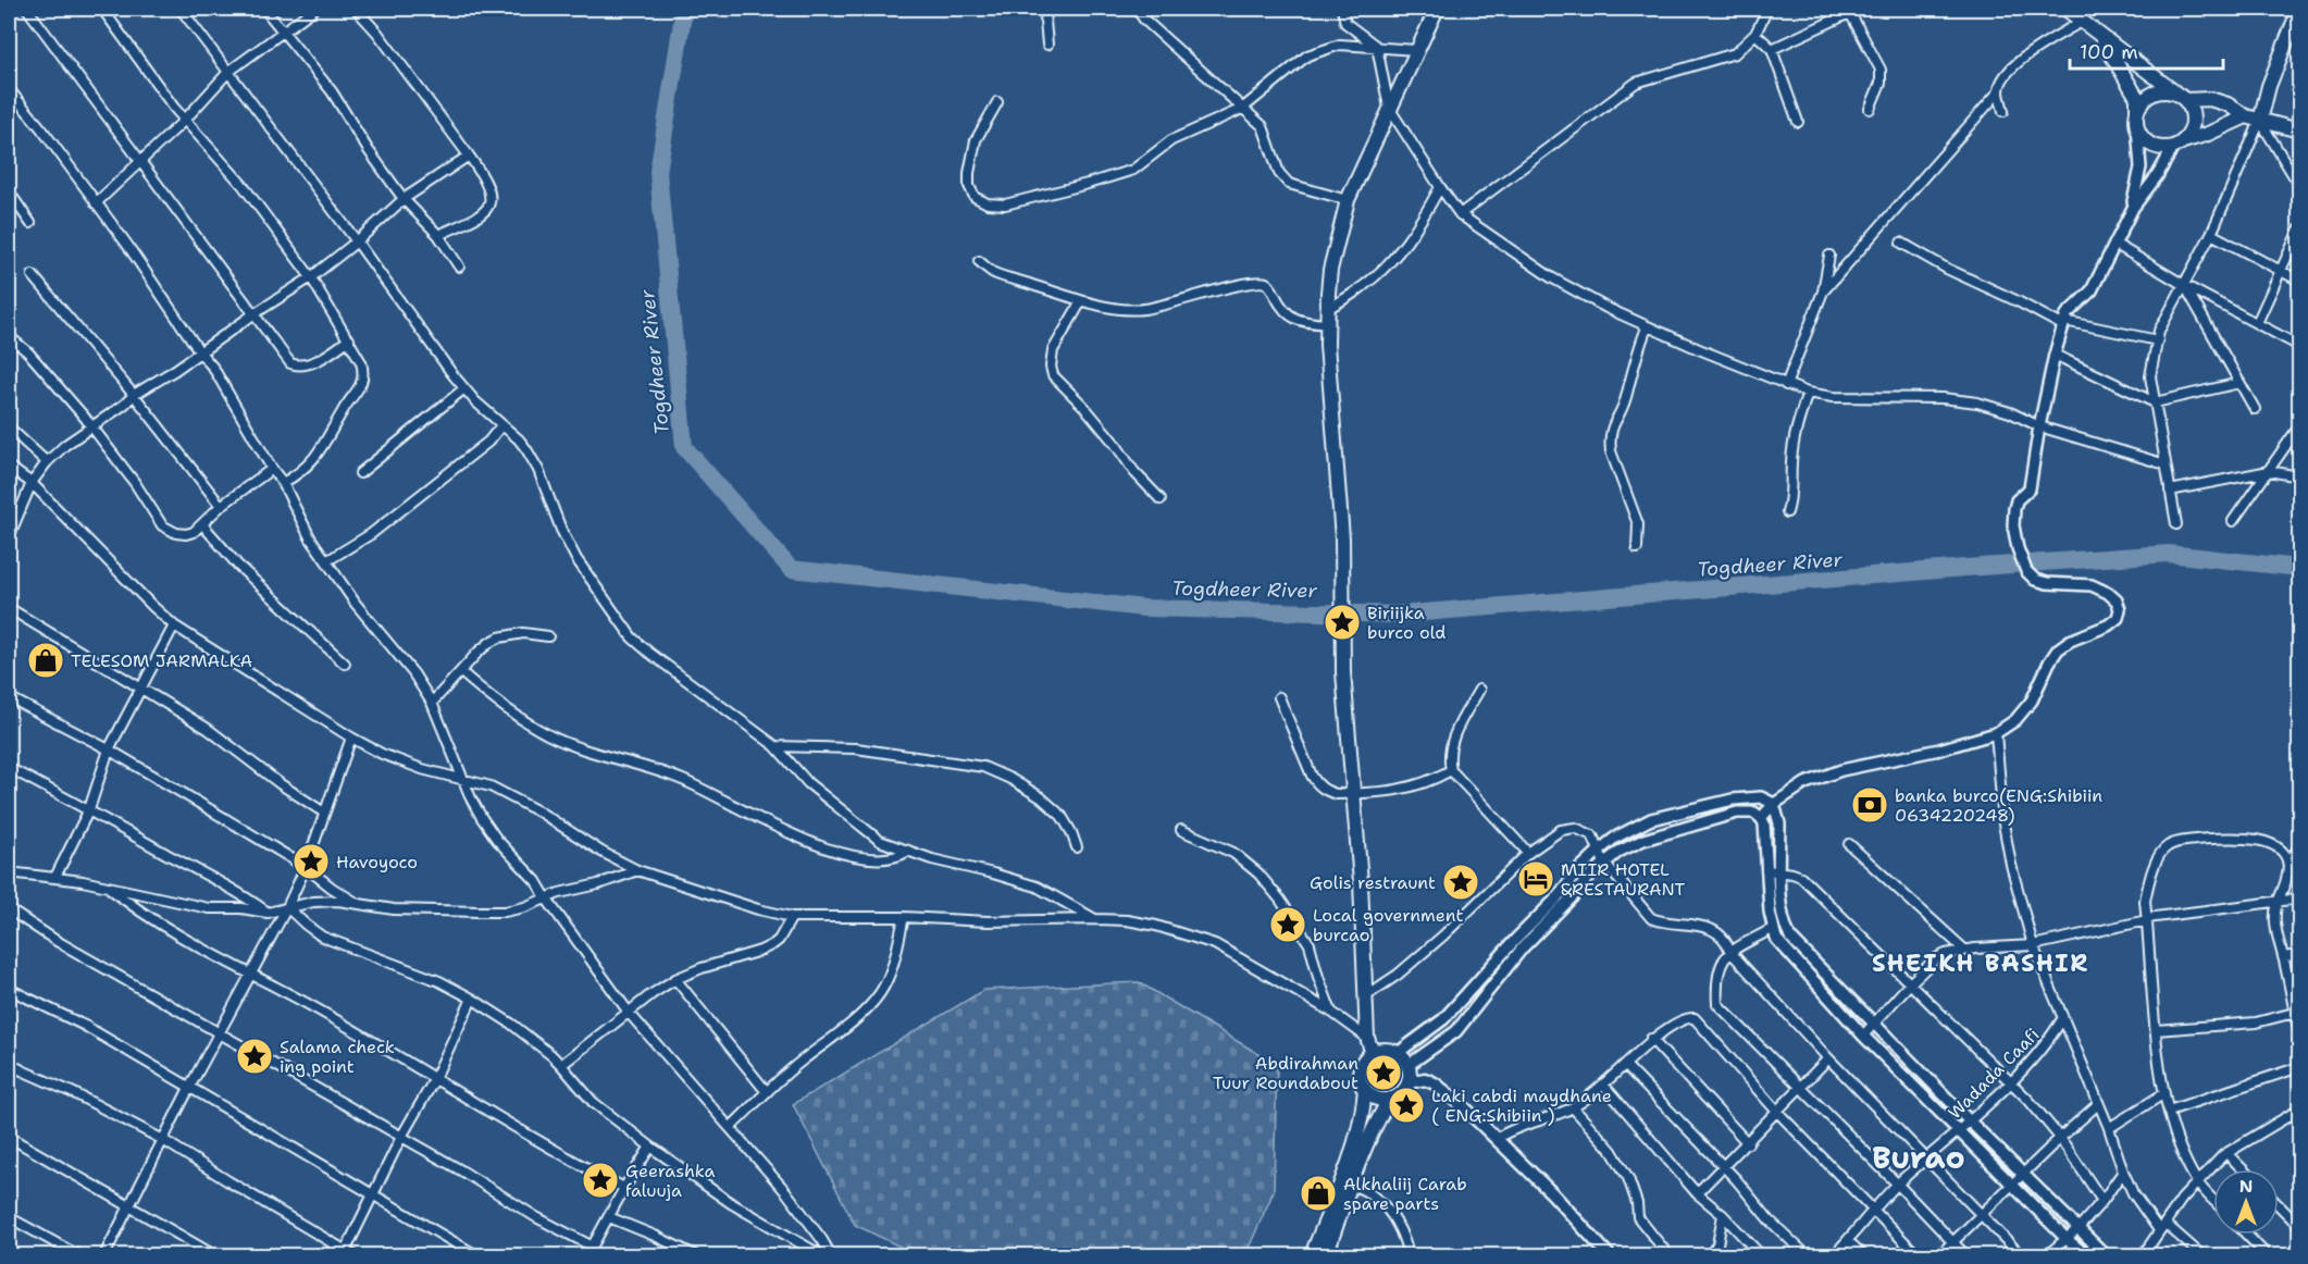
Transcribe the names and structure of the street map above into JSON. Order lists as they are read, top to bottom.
{
  "streets": {
    "street": ["Wadada Caafi"]
  },
  "districts": ["SHEIKH BASHIR", "Burao"],
  "water": ["Togdheer River"],
  "places": {
    "place": [
      "Biriijka burco old",
      "Havoyoco",
      "Golis restraunt",
      "Local government burcao",
      "Salama check ing point",
      "Abdirahman Tuur Roundabout",
      "Laki cabdi maydhane ( ENG:Shibiin )",
      "Geerashka faluuja"
    ],
    "shop": ["TELESOM JARMALKA", "Alkhaliij Carab spare parts"],
    "bank": ["banka burco(ENG:Shibiin 0634220248)"],
    "hotel": ["MIIR HOTEL &RESTAURANT"]
  },
  "scale_bar": "100 m",
  "north": "top"
}
